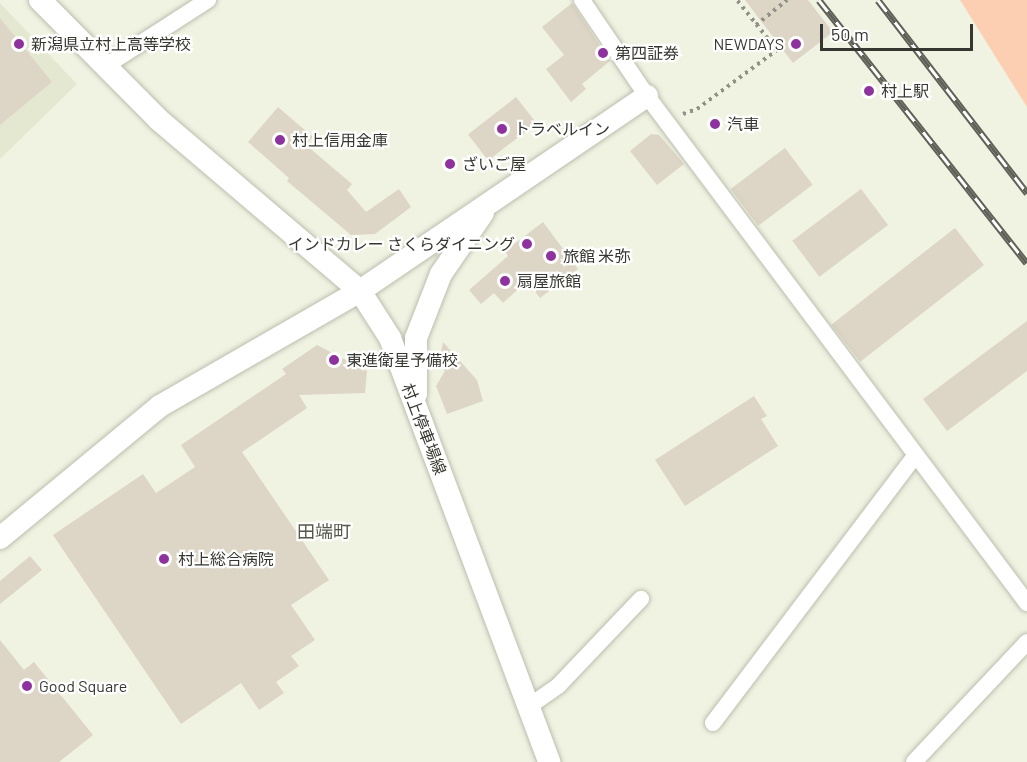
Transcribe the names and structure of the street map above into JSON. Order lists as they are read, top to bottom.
{
  "streets": {
    "main road": ["村上停車場線"]
  },
  "districts": ["田端町"],
  "places": [
    "新潟県立村上高等学校",
    "NEWDAYS",
    "第四証券",
    "村上駅",
    "汽車",
    "トラベルイン",
    "村上信用金庫",
    "ざいご屋",
    "インドカレー さくらダイニング",
    "旅館 米弥",
    "扇屋旅館",
    "東進衛星予備校",
    "村上総合病院",
    "Good Square"
  ],
  "scale_bar": "50 m"
}
